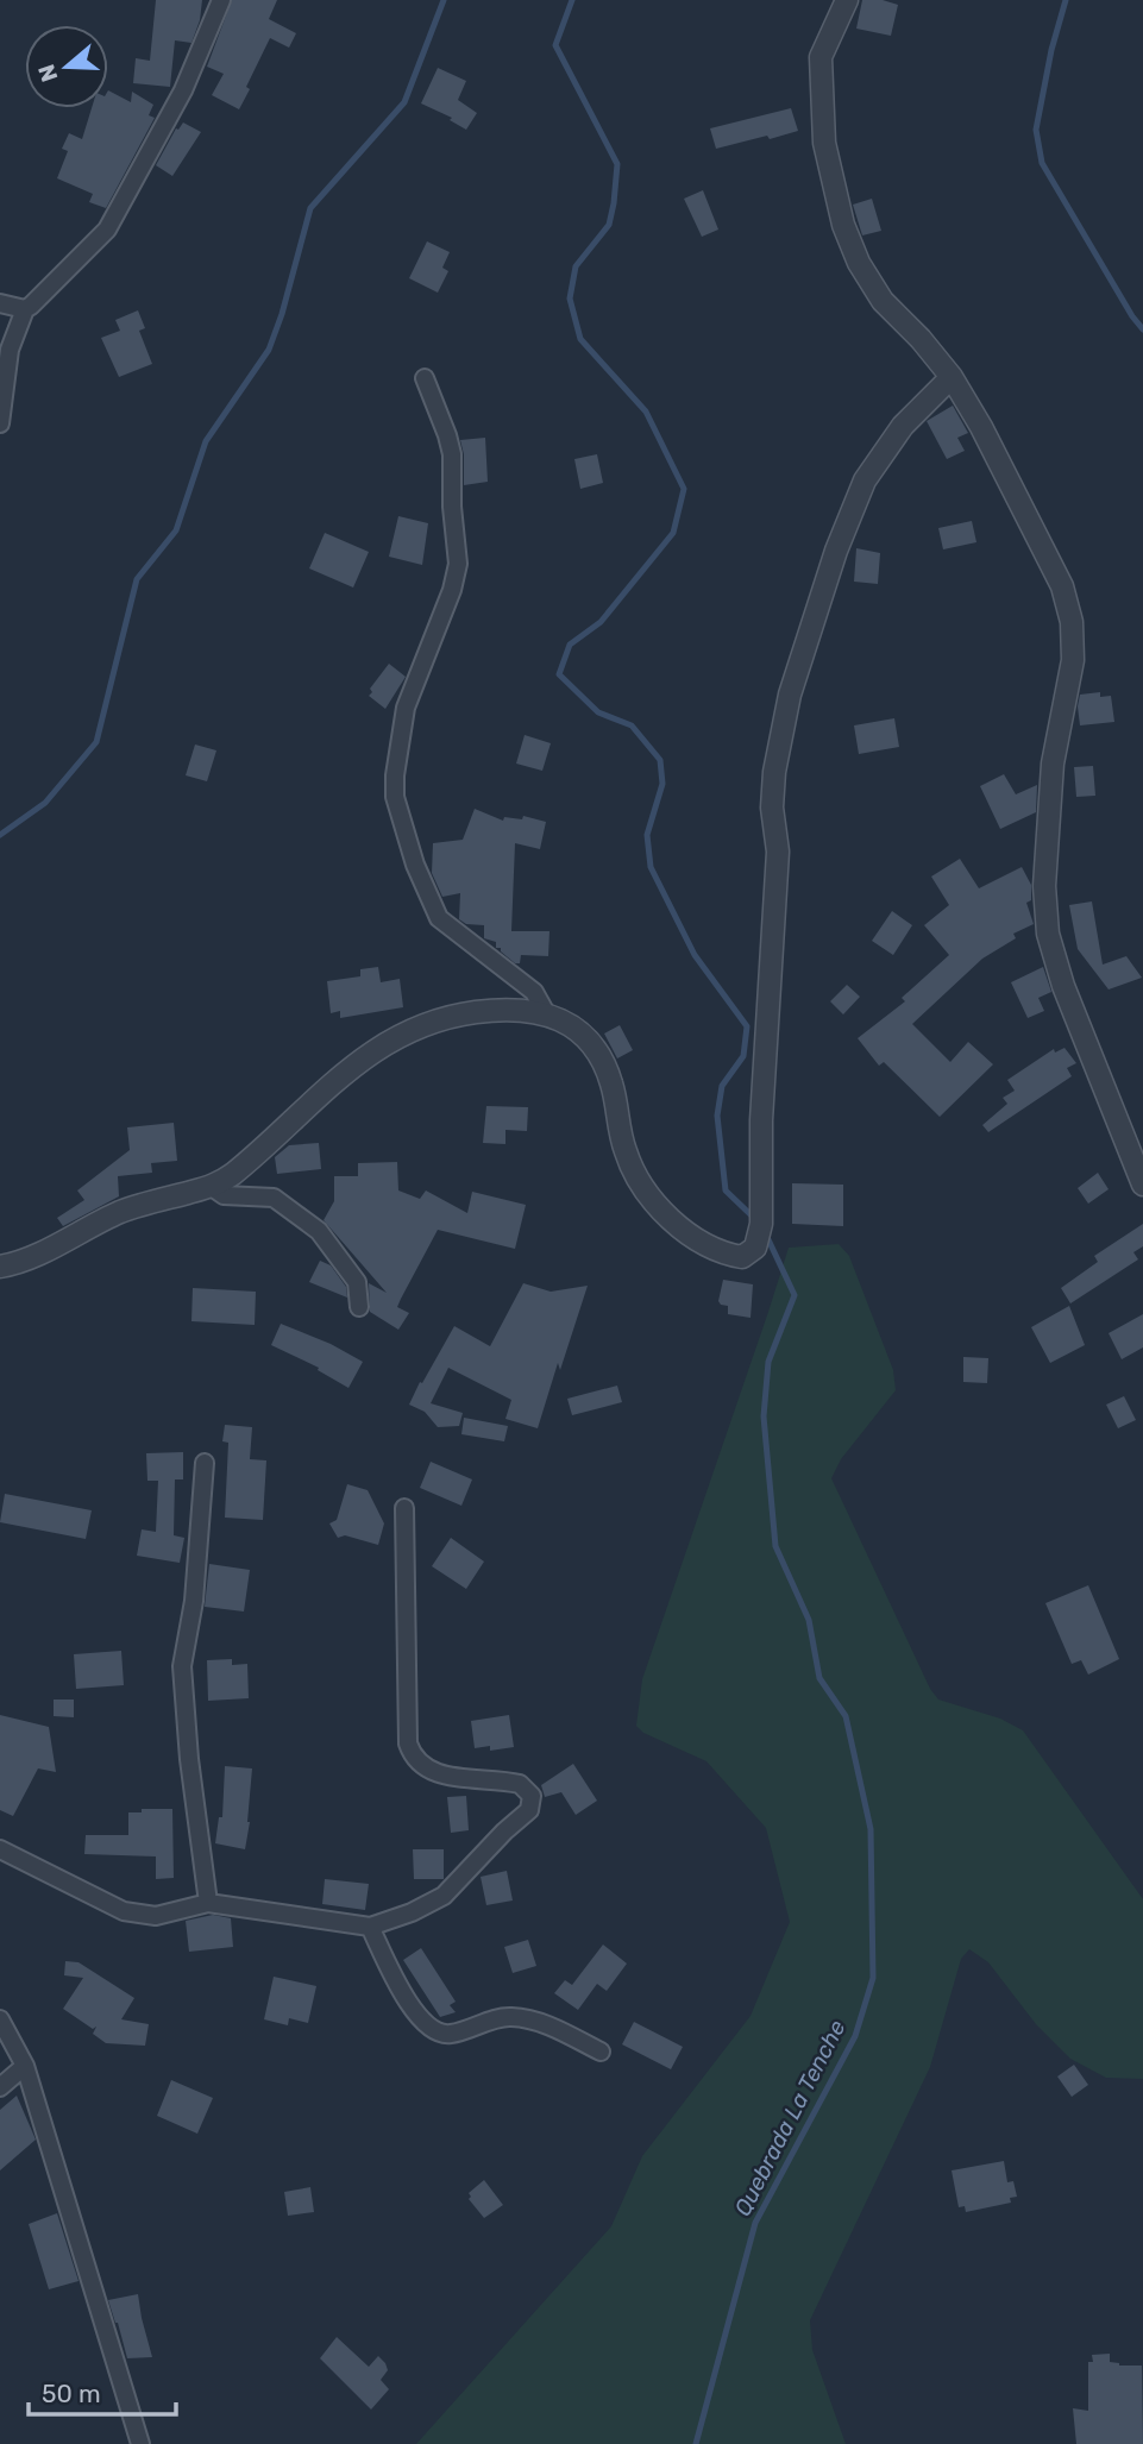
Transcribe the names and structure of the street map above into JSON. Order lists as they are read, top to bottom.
{
  "water": ["Quebrada La Tenche"],
  "scale_bar": "50 m",
  "north": "left"
}
